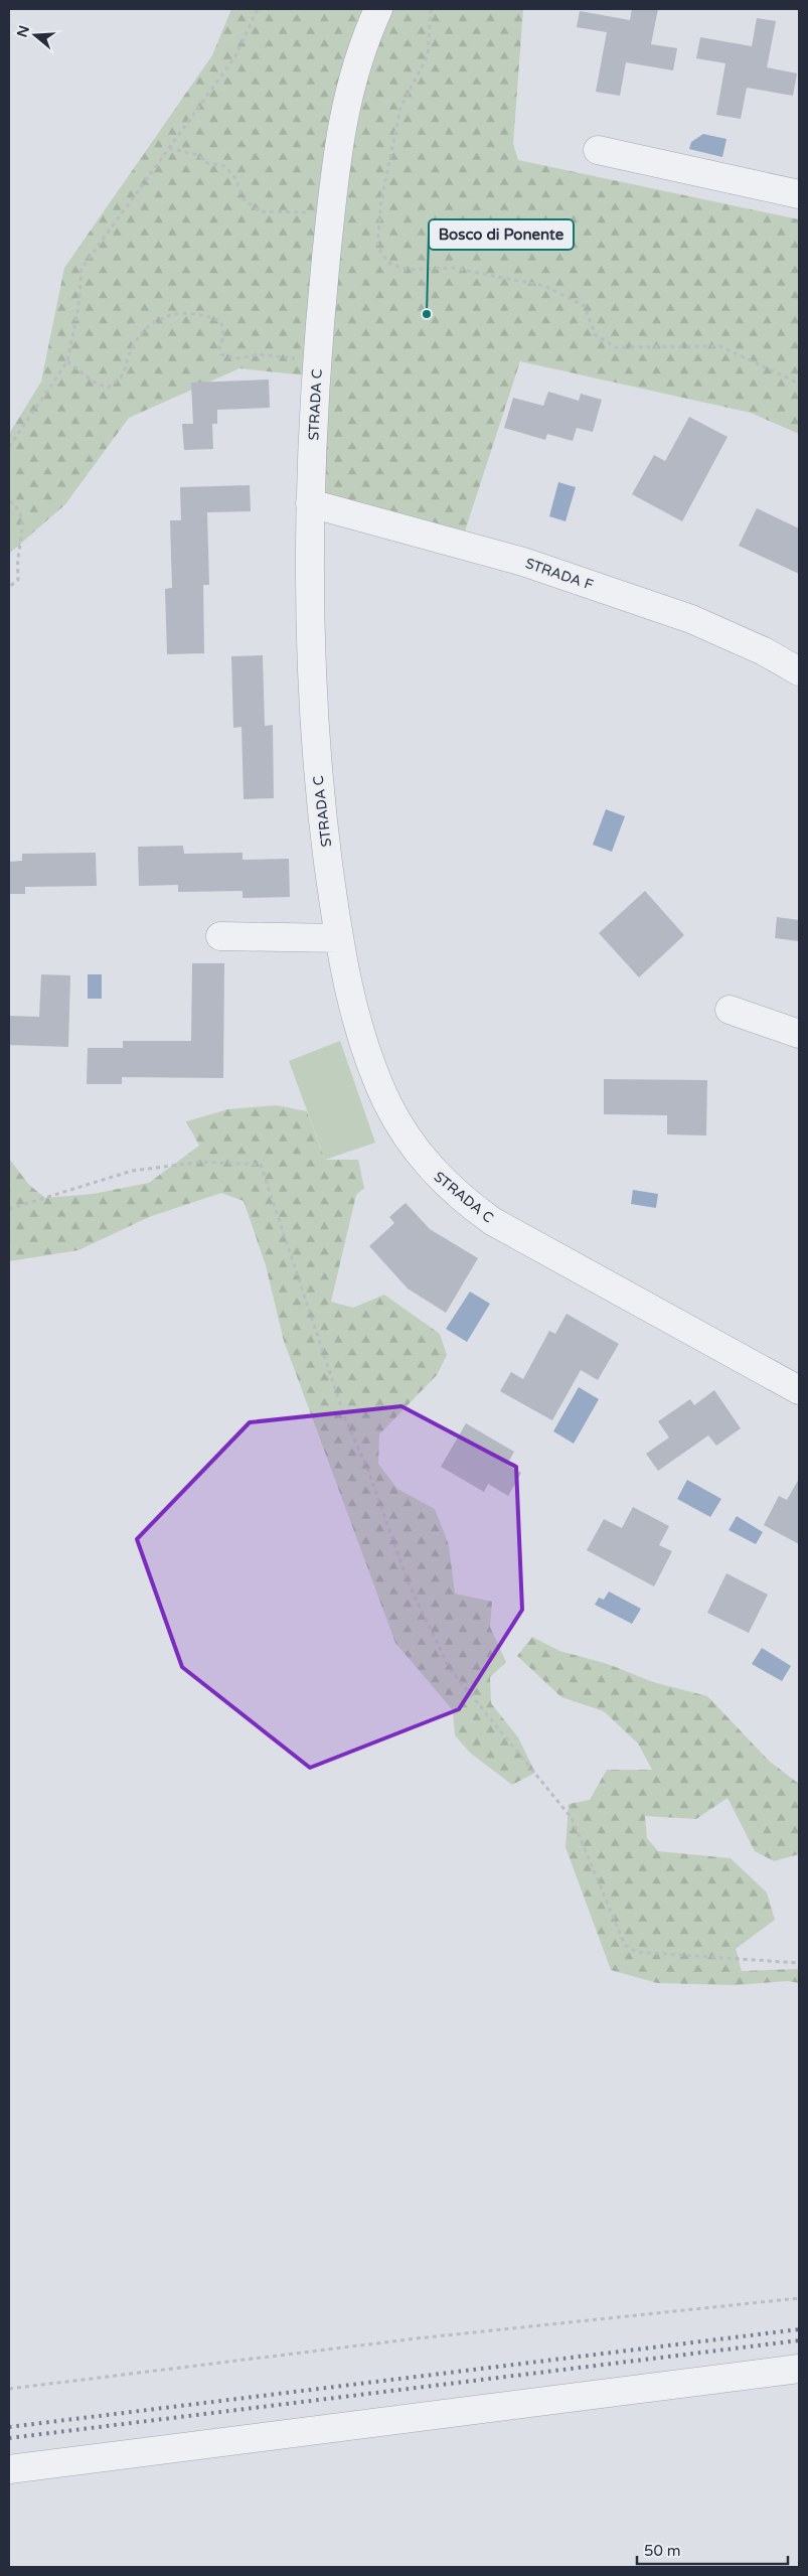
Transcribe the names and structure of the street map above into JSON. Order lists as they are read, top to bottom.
{
  "streets": {
    "street": ["STRADA C", "STRADA F"]
  },
  "crossings": [
    ["STRADA C", "STRADA F"]
  ],
  "places": ["Bosco di Ponente"],
  "scale_bar": "50 m",
  "north": "left"
}
